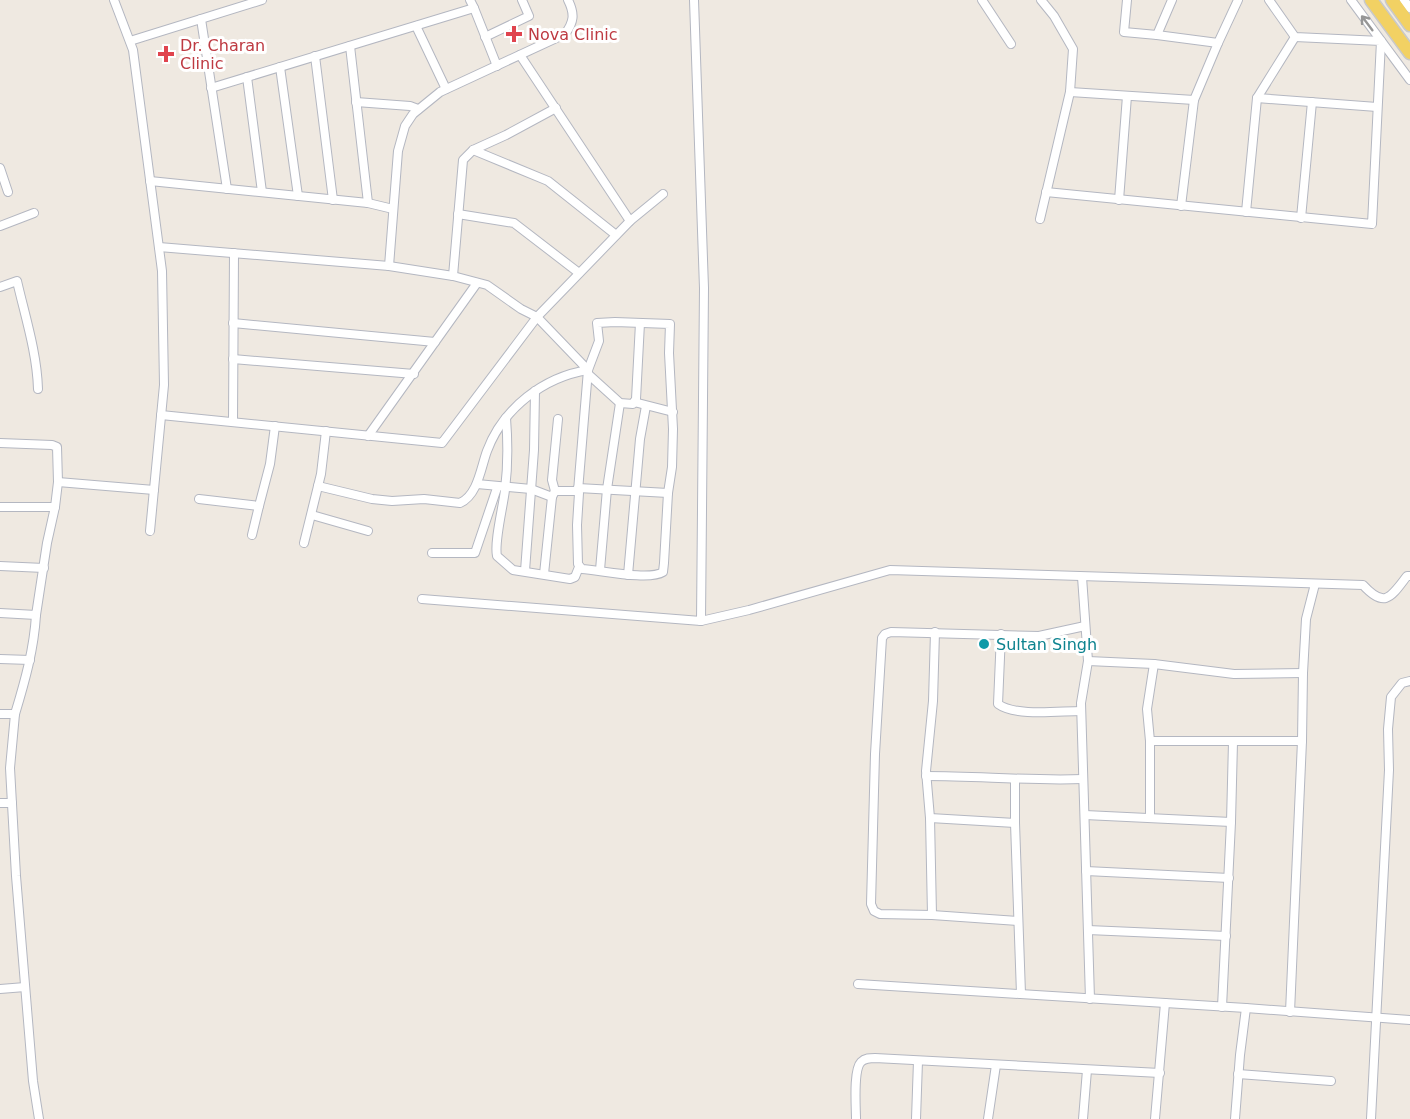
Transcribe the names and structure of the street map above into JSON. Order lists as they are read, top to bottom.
{
  "places": {
    "health": ["Nova Clinic", "Dr. Charan Clinic"],
    "other": ["Sultan Singh"]
  }
}
